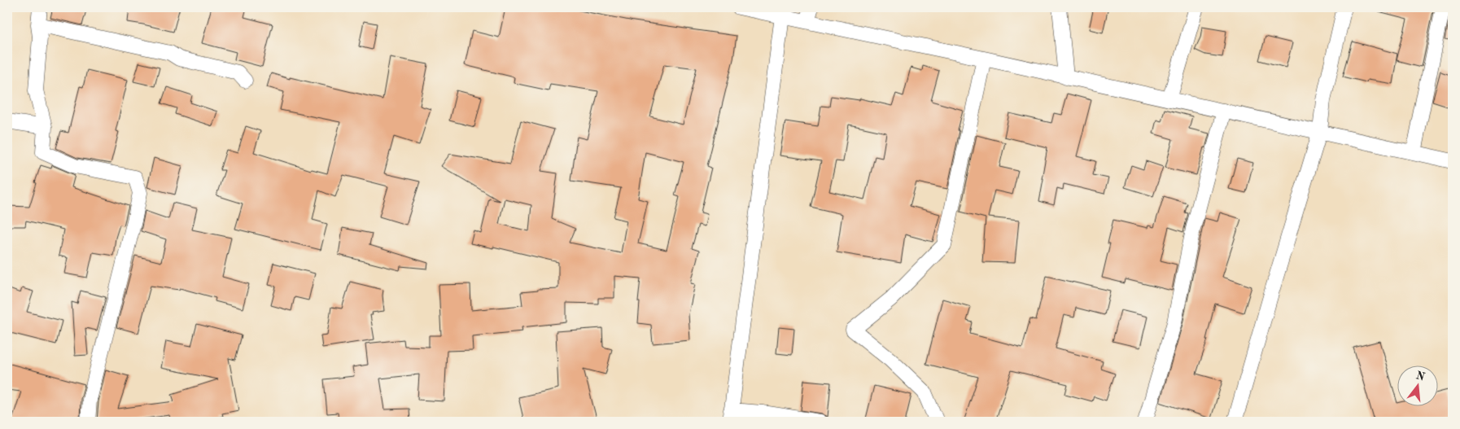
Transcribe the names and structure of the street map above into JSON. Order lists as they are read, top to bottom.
{
  "north": "top"
}
